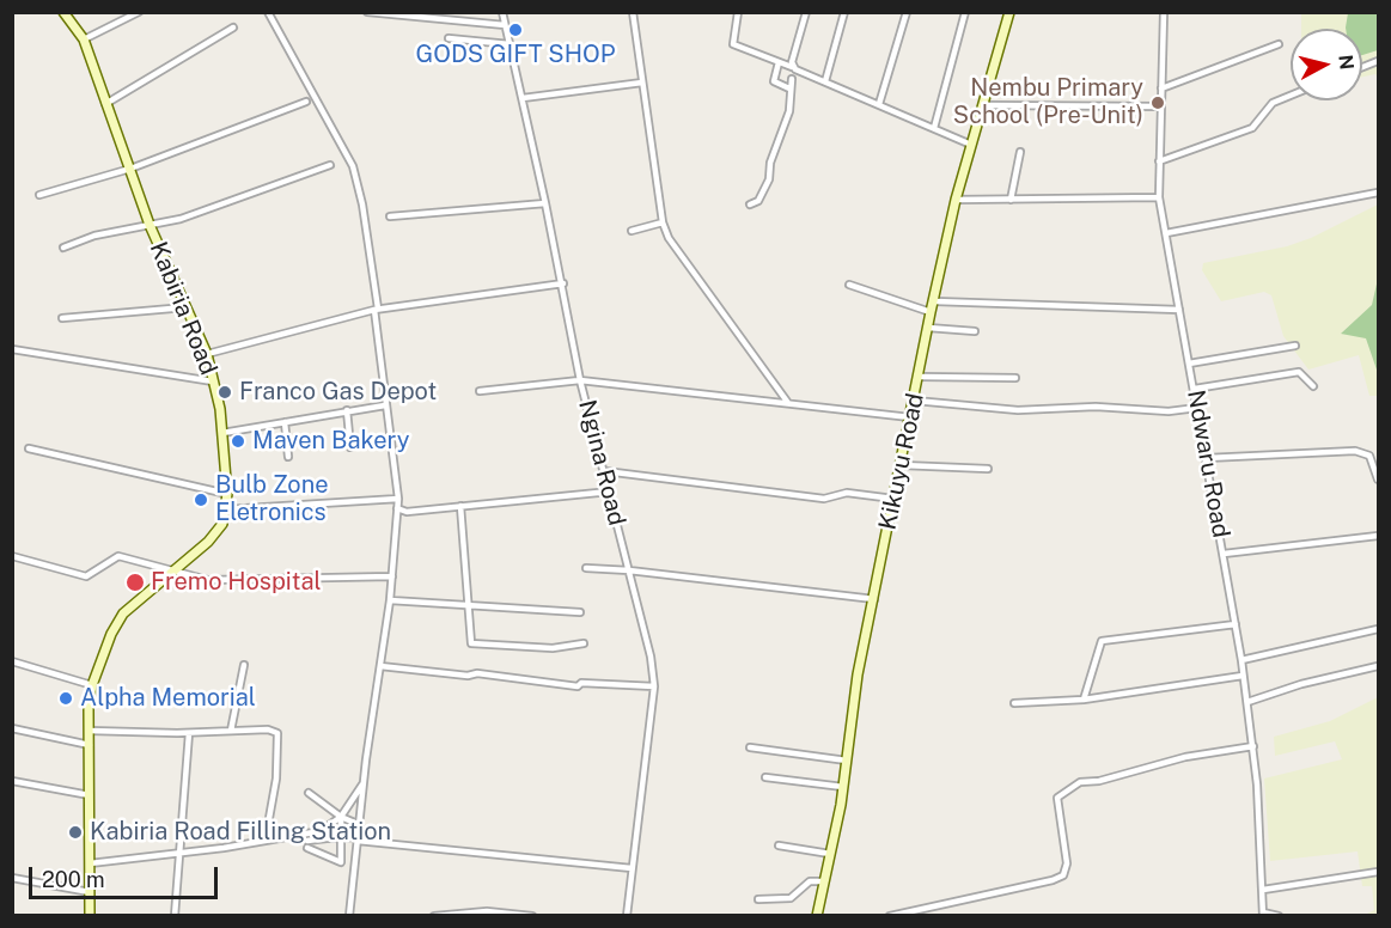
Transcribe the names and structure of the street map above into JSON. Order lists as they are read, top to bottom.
{
  "streets": {
    "main road": ["Kabiria Road", "Kikuyu Road"],
    "street": ["Ngina Road", "Ndwaru Road"]
  },
  "places": [
    "GODS GIFT SHOP",
    "Nembu Primary School (Pre-Unit)",
    "Franco Gas Depot",
    "Maven Bakery",
    "Bulb Zone Eletronics",
    "Fremo Hospital",
    "Alpha Memorial",
    "Kabiria Road Filling Station"
  ],
  "scale_bar": "200 m",
  "north": "right"
}
